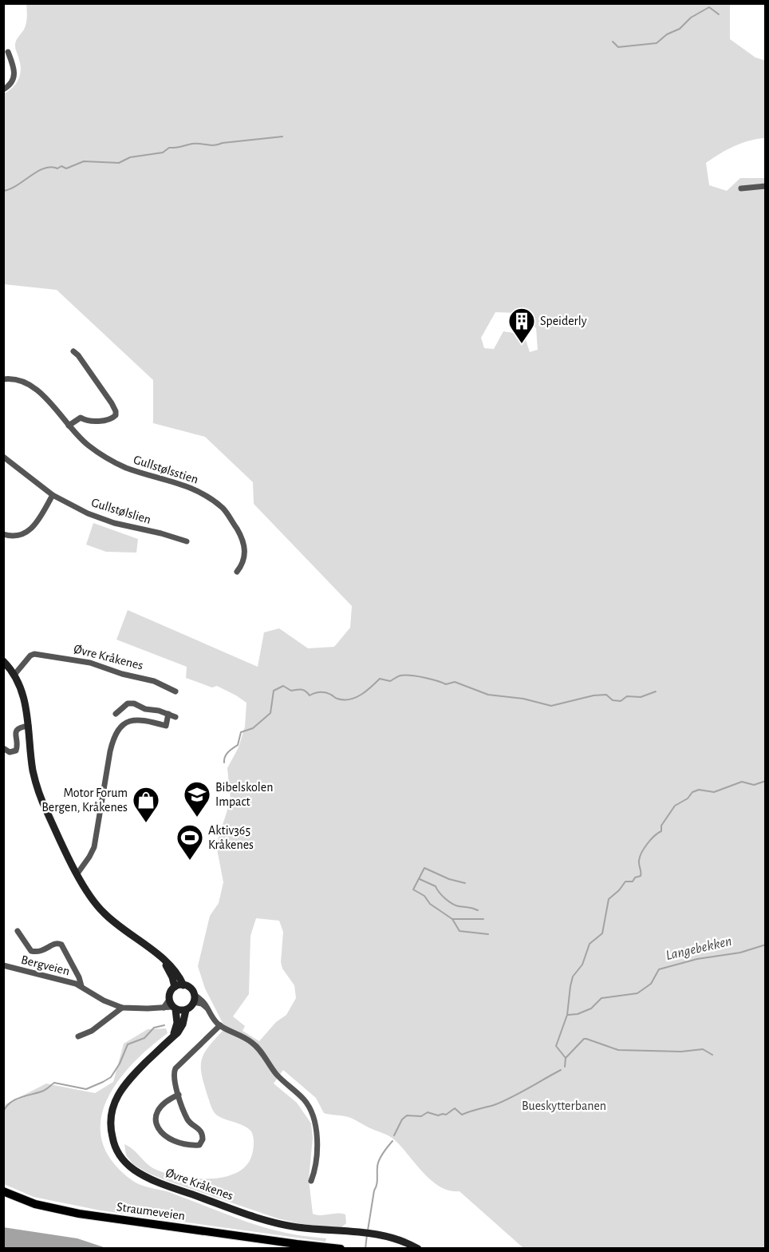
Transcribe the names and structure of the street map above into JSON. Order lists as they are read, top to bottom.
{
  "streets": {
    "main road": ["Øvre Kråkenes", "Straumeveien"],
    "street": ["Gullstølsstien", "Gullstølslien", "Bergveien"]
  },
  "crossings": [
    ["Øvre Kråkenes", "Bergveien"]
  ],
  "water": ["Langebekken"],
  "parks": ["Bueskytterbanen"],
  "places": {
    "building": ["Speiderly"],
    "school or university": ["Bibelskolen Impact"],
    "shop": ["Motor Forum Bergen, Kråkenes"],
    "sports": ["Aktiv365 Kråkenes"]
  }
}
